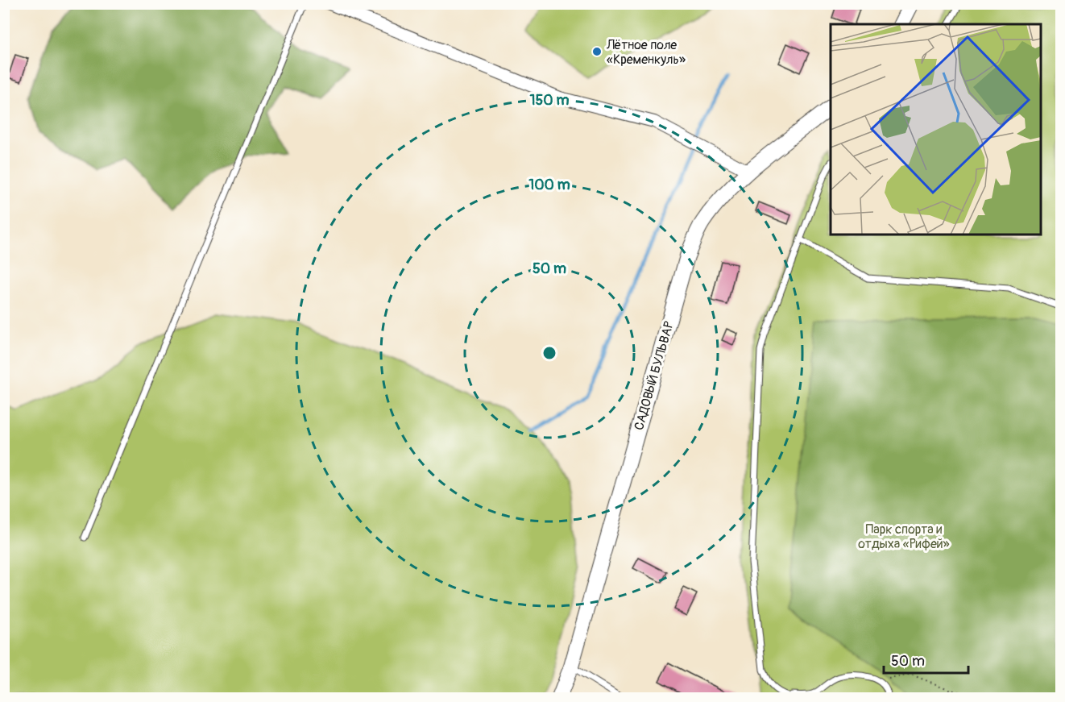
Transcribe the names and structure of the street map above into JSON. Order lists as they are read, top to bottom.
{
  "streets": {
    "street": ["САДОВЫЙ БУЛЬВАР"]
  },
  "parks": ["Парк спорта и отдыха «Рифей»"],
  "places": ["Лётное поле «Кременкуль»"],
  "scale_bar": "50 m",
  "rings": ["150 m", "100 m", "50 m"]
}
